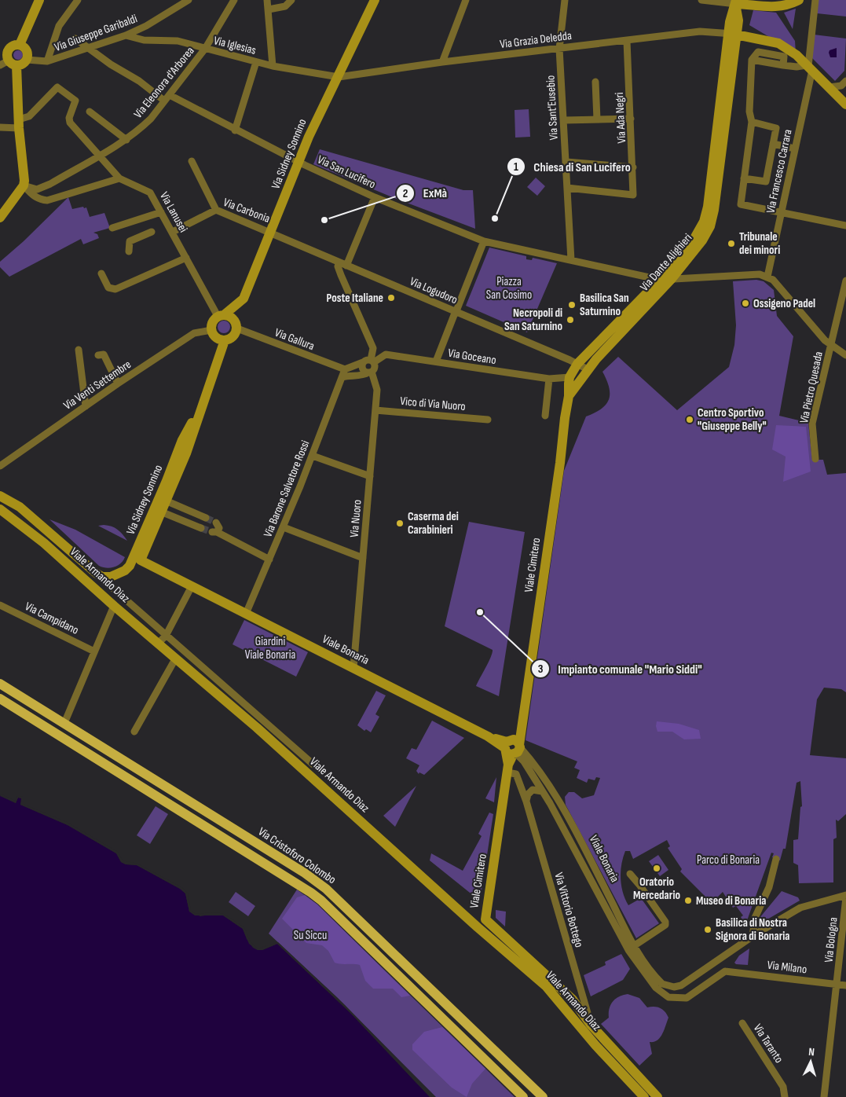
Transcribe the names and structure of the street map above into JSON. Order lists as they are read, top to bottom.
{
  "streets": {
    "main road": [
      "Via Sidney Sonnino",
      "Via Dante Alighieri",
      "Viale Cimitero",
      "Viale Armando Diaz",
      "Viale Bonaria",
      "Via Cristoforo Colombo"
    ],
    "street": [
      "Via Giuseppe Garibaldi",
      "Via Grazia Deledda",
      "Via Iglesias",
      "Via Eleonora d'Arborea",
      "Via Sant'Eusebio",
      "Via Ada Negri",
      "Via Francesco Carrara",
      "Via San Lucifero",
      "Via Carbonia",
      "Via Lanusei",
      "Via Logudoro",
      "Via Gallura",
      "Via Goceano",
      "Via Venti Settembre",
      "Via Pietro Quesada",
      "Vico di Via Nuoro",
      "Via Barone Salvatore Rossi",
      "Via Nuoro",
      "Via Campidano",
      "Via Vittorio Bottego",
      "Via Bologna",
      "Via Milano",
      "Via Taranto"
    ]
  },
  "crossings": [
    ["Via Giuseppe Garibaldi", "Via Iglesias"],
    ["Via Grazia Deledda", "Via Iglesias"],
    ["Via Grazia Deledda", "Via Sant'Eusebio"],
    ["Via Grazia Deledda", "Via Ada Negri"],
    ["Via Grazia Deledda", "Via Sidney Sonnino"],
    ["Via Grazia Deledda", "Via Dante Alighieri"],
    ["Via Iglesias", "Via Eleonora d'Arborea"],
    ["Via Iglesias", "Via Sidney Sonnino"],
    ["Via Eleonora d'Arborea", "Via San Lucifero"],
    ["Via Eleonora d'Arborea", "Via Lanusei"],
    ["Via Sant'Eusebio", "Via Ada Negri"],
    ["Via Sant'Eusebio", "Via San Lucifero"],
    ["Via Sidney Sonnino", "Via San Lucifero"],
    ["Via Sidney Sonnino", "Via Carbonia"],
    ["Via Sidney Sonnino", "Via Lanusei"],
    ["Via Sidney Sonnino", "Via Logudoro"],
    ["Via Sidney Sonnino", "Via Gallura"],
    ["Via Sidney Sonnino", "Via Venti Settembre"],
    ["Via Sidney Sonnino", "Viale Armando Diaz"],
    ["Via Sidney Sonnino", "Viale Bonaria"],
    ["Via Francesco Carrara", "Via San Lucifero"],
    ["Via San Lucifero", "Via Dante Alighieri"],
    ["Via Carbonia", "Via Lanusei"],
    ["Via Carbonia", "Via Logudoro"],
    ["Via Lanusei", "Via Gallura"],
    ["Via Lanusei", "Via Venti Settembre"],
    ["Via Dante Alighieri", "Via Logudoro"],
    ["Via Dante Alighieri", "Via Goceano"],
    ["Via Dante Alighieri", "Viale Cimitero"],
    ["Via Gallura", "Via Goceano"],
    ["Via Gallura", "Via Venti Settembre"],
    ["Via Gallura", "Via Barone Salvatore Rossi"],
    ["Via Goceano", "Via Barone Salvatore Rossi"],
    ["Via Goceano", "Via Nuoro"],
    ["Vico di Via Nuoro", "Via Nuoro"],
    ["Via Barone Salvatore Rossi", "Viale Bonaria"],
    ["Via Nuoro", "Viale Bonaria"],
    ["Viale Cimitero", "Viale Armando Diaz"],
    ["Viale Cimitero", "Viale Bonaria"],
    ["Viale Cimitero", "Via Vittorio Bottego"],
    ["Viale Armando Diaz", "Via Vittorio Bottego"],
    ["Via Bologna", "Via Milano"]
  ],
  "parks": [
    "Piazza San Cosimo",
    "Giardini Viale Bonaria",
    "Parco di Bonaria",
    "Su Siccu"
  ],
  "places": [
    "Chiesa di San Lucifero",
    "ExMà",
    "Tribunale dei minori",
    "Poste Italiane",
    "Ossigeno Padel",
    "Basilica San Saturnino",
    "Necropoli di San Saturnino",
    "Centro Sportivo \"Giuseppe Belly\"",
    "Caserma dei Carabinieri",
    "Impianto comunale \"Mario Siddi\"",
    "Oratorio Mercedario",
    "Museo di Bonaria",
    "Basilica di Nostra Signora di Bonaria"
  ],
  "north": "top"
}
